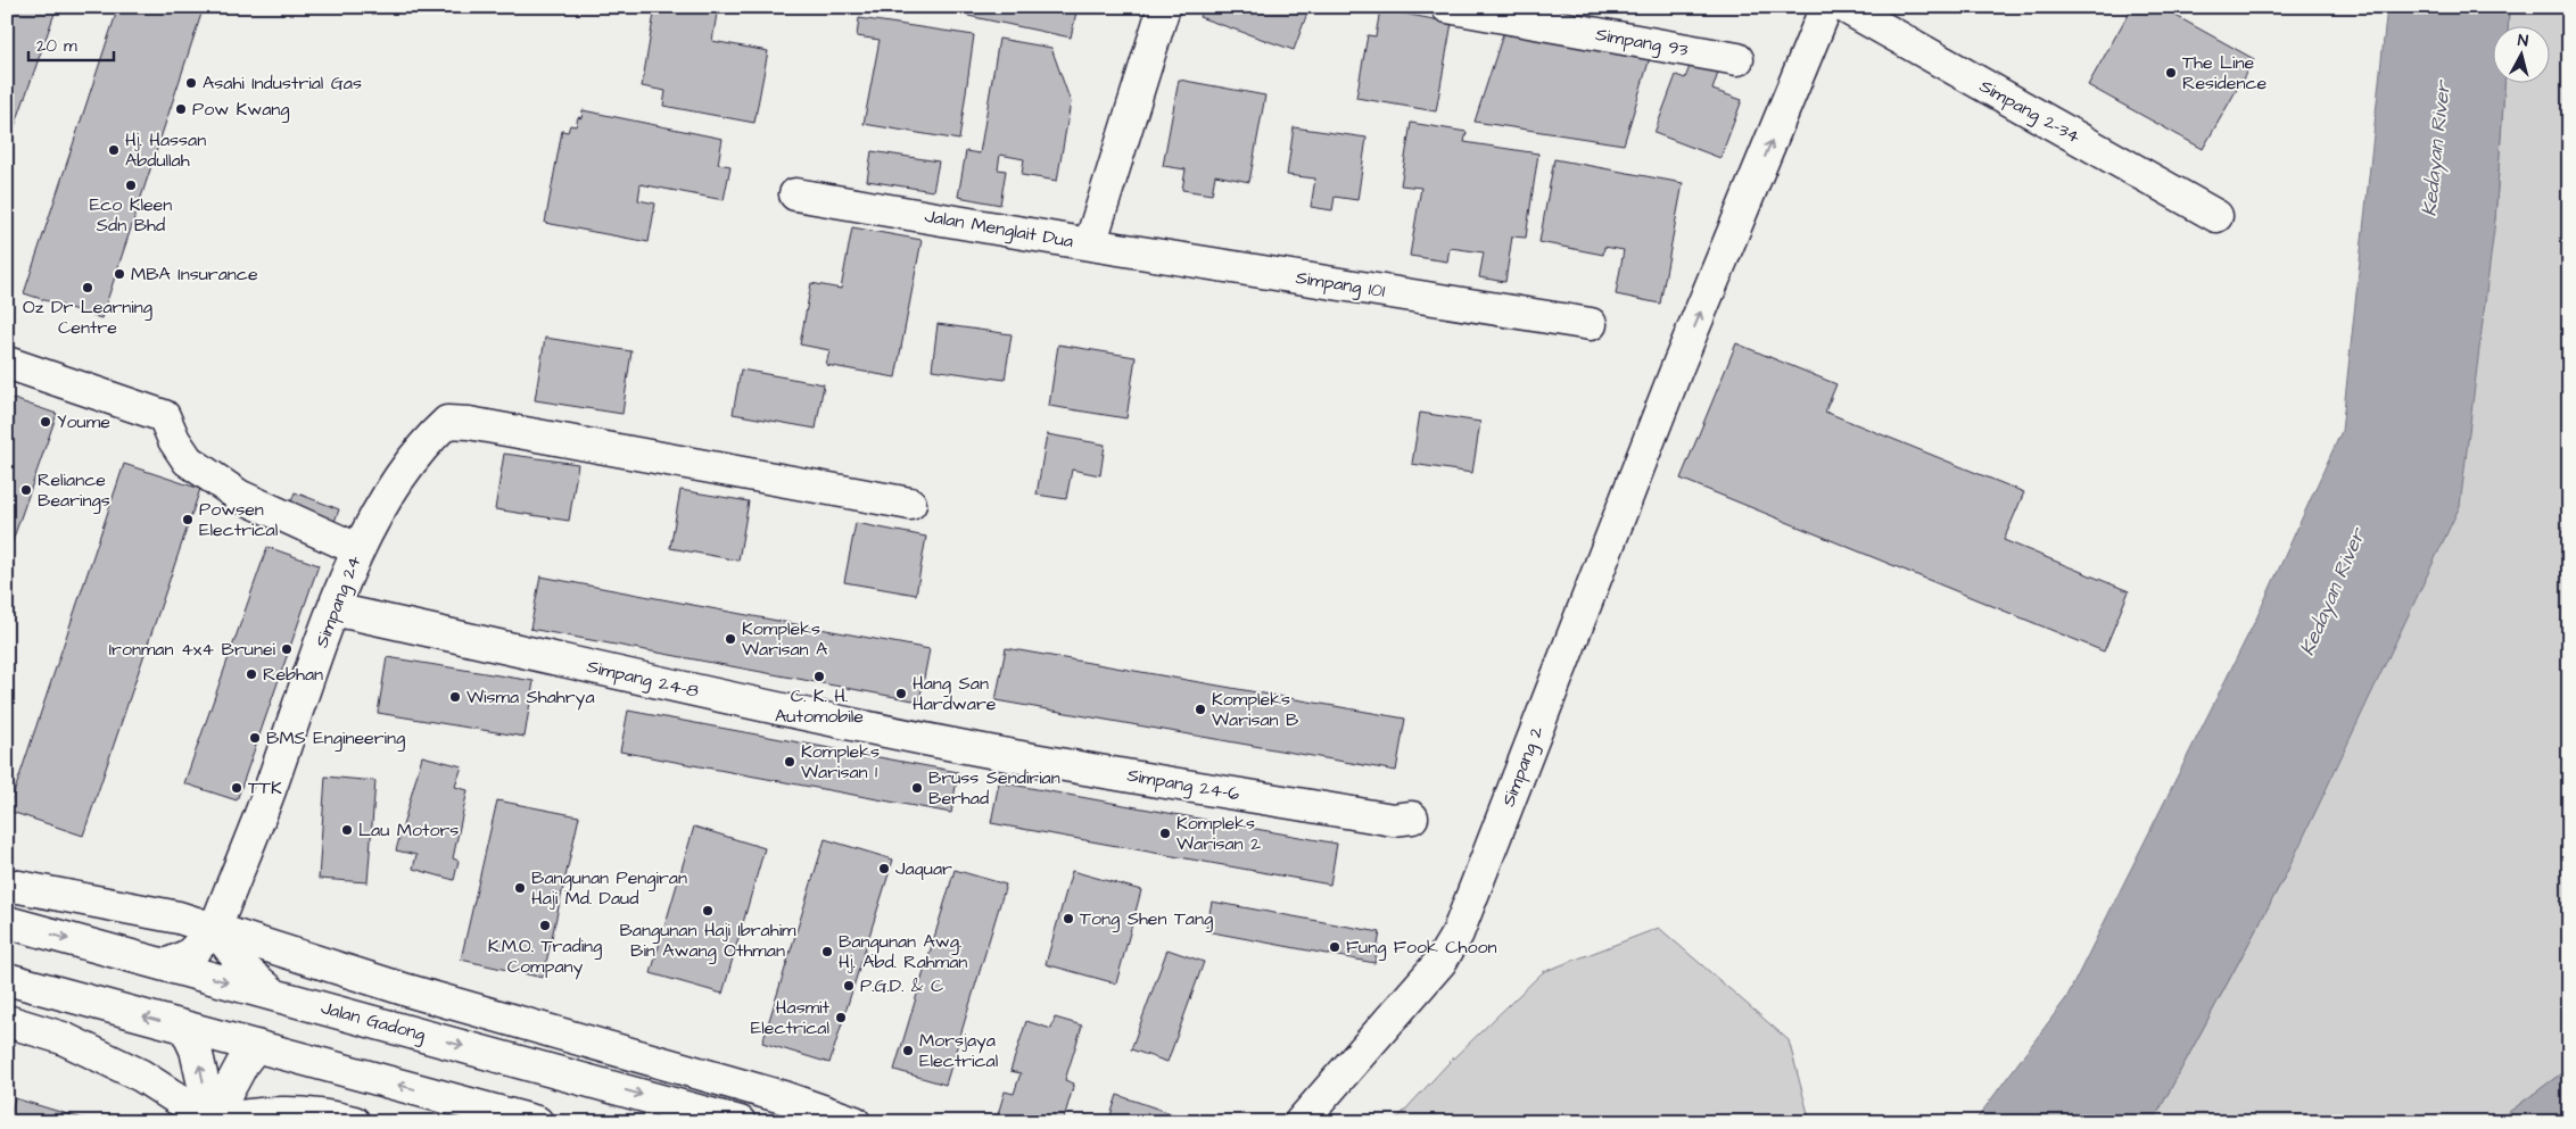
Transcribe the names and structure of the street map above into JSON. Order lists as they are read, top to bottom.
{
  "streets": {
    "street": [
      "Simpang 93",
      "Simpang 2-34",
      "Jalan Menglait Dua",
      "Simpang 101",
      "Simpang 24",
      "Simpang 24-8",
      "Simpang 2",
      "Simpang 24-6",
      "Jalan Gadong"
    ]
  },
  "crossings": [
    ["Jalan Menglait Dua", "Simpang 101"],
    ["Simpang 24", "Simpang 24-8"],
    ["Simpang 24-8", "Simpang 24-6"]
  ],
  "one_way": ["Simpang 2"],
  "water": ["Kedayan River"],
  "places": [
    "The Line Residence",
    "Asahi Industrial Gas",
    "Pow Kwang",
    "Hj. Hassan Abdullah",
    "Eco Kleen Sdn Bhd",
    "MBA Insurance",
    "Oz Dr Learning Centre",
    "Youme",
    "Reliance Bearings",
    "Powsen Electrical",
    "Kompleks Warisan A",
    "Ironman 4x4 Brunei",
    "Rebhan",
    "C. K. H. Automobile",
    "Hang San Hardware",
    "Wisma Shahrya",
    "Kompleks Warisan B",
    "BMS Engineering",
    "Kompleks Warisan 1",
    "TTK",
    "Bruss Sendirian Berhad",
    "Lau Motors",
    "Kompleks Warisan 2",
    "Jaquar",
    "Bangunan Pengiran Haji Md. Daud",
    "Bangunan Haji Ibrahim Bin Awang Othman",
    "Tong Shen Tang",
    "K.M.O. Trading Company",
    "Fung Fook Choon",
    "Bangunan Awg. Hj. Abd. Rahman",
    "P.G.D. & C",
    "Hasmit Electrical",
    "Morsjaya Electrical"
  ],
  "scale_bar": "20 m",
  "north": "top"
}
